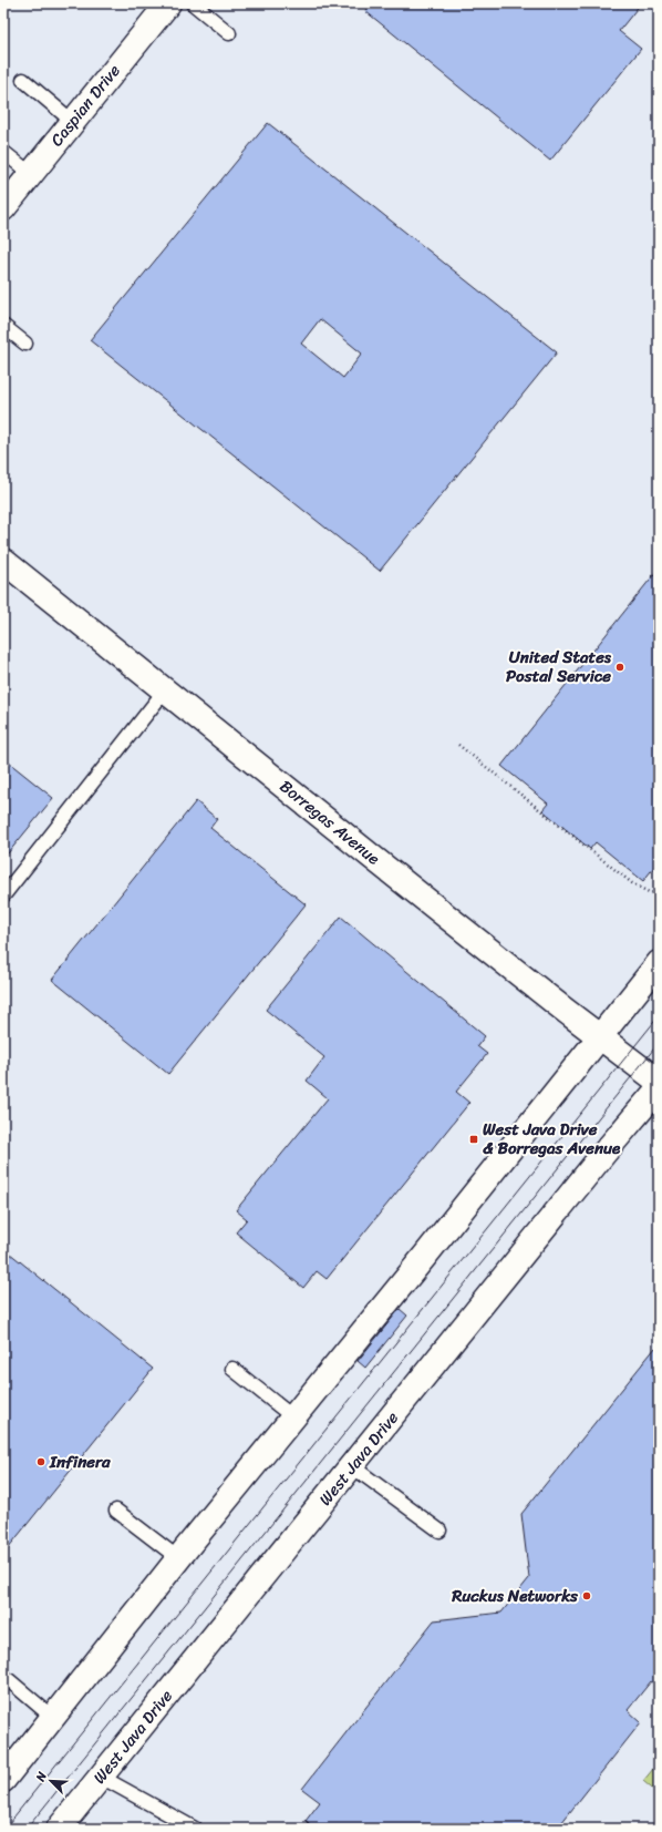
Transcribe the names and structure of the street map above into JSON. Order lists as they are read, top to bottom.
{
  "streets": {
    "main road": ["Caspian Drive", "Borregas Avenue", "West Java Drive"]
  },
  "places": {
    "other": ["United States Postal Service", "Infinera", "Ruckus Networks"],
    "transit": ["West Java Drive & Borregas Avenue"]
  },
  "north": "top left"
}
